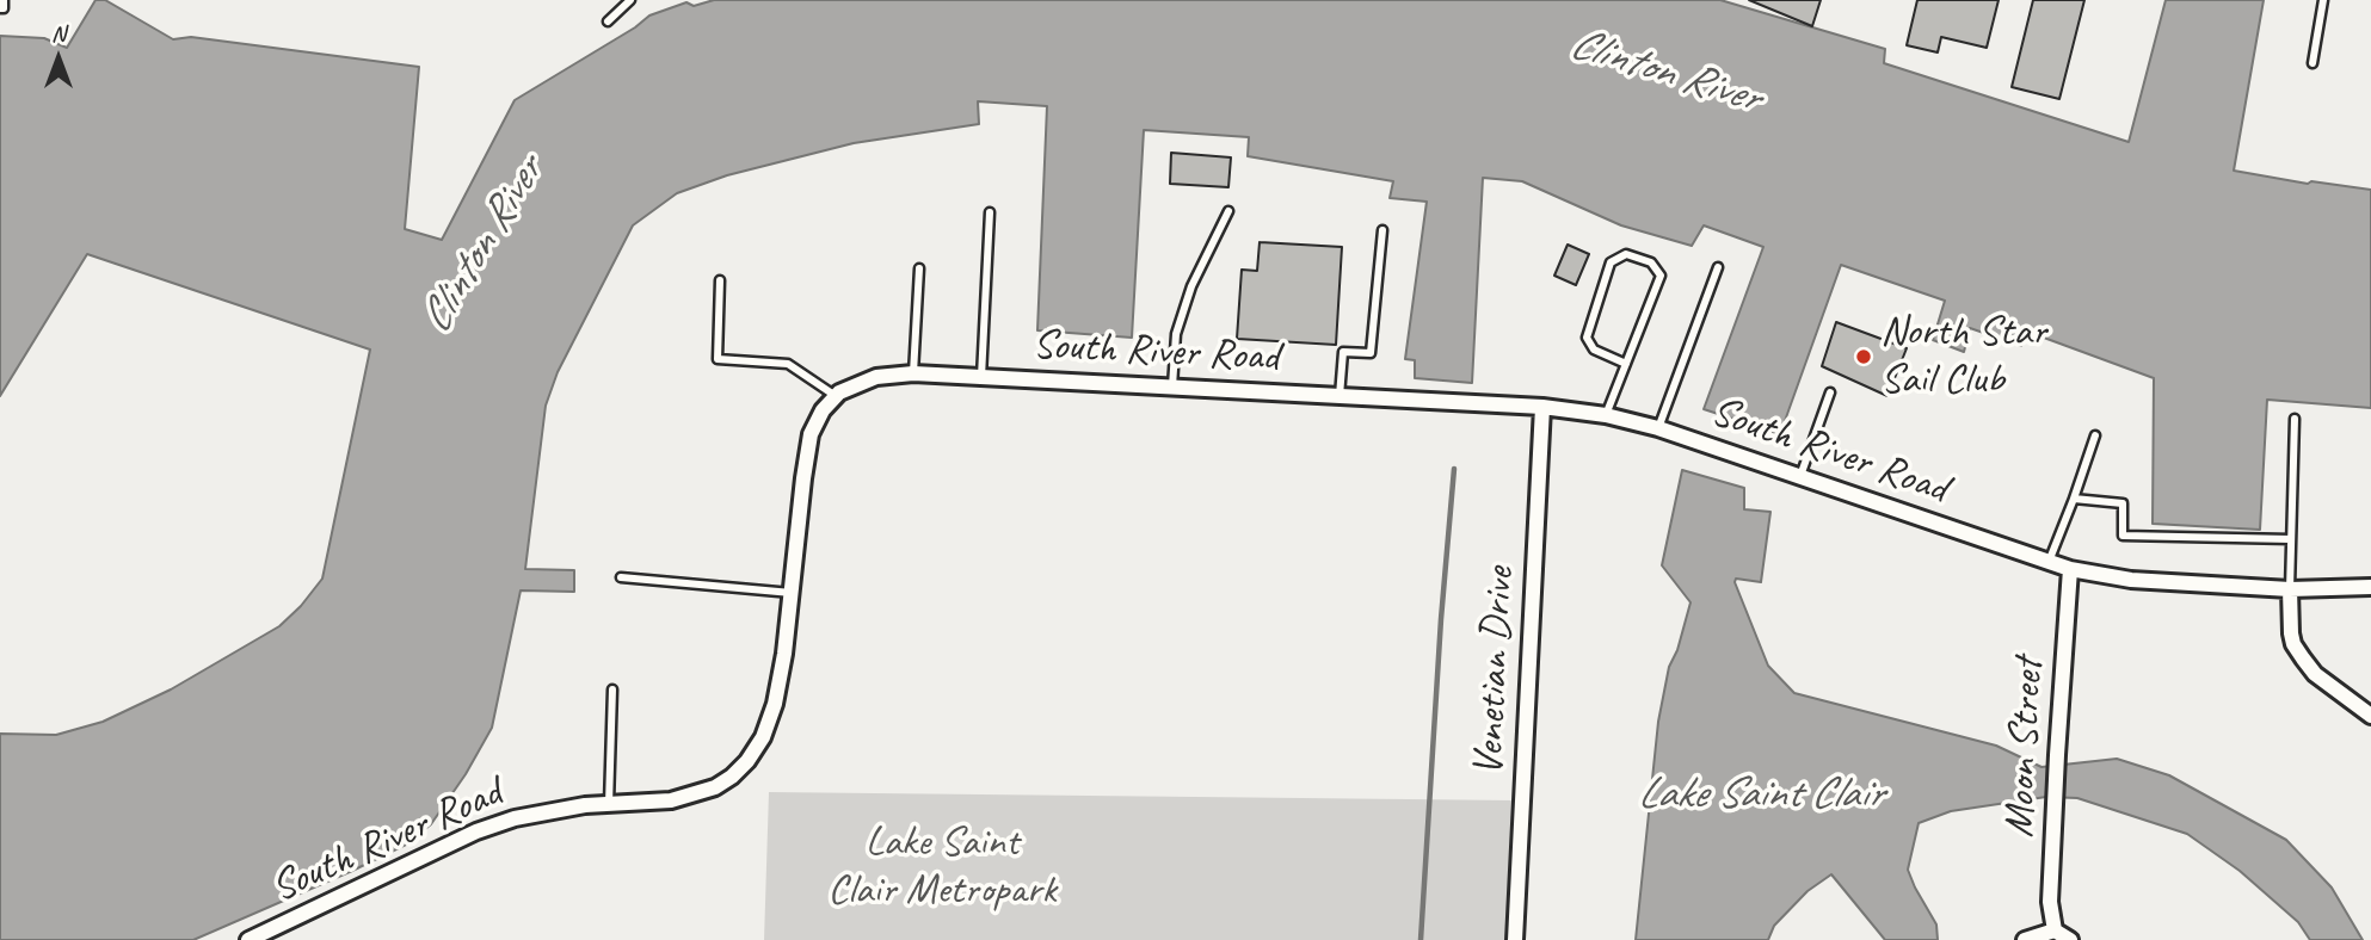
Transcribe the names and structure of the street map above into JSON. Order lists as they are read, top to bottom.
{
  "streets": {
    "street": ["South River Road", "Venetian Drive", "Moon Street"]
  },
  "crossings": [
    ["South River Road", "Venetian Drive"],
    ["South River Road", "Moon Street"]
  ],
  "water": ["Clinton River", "Lake Saint Clair"],
  "parks": ["Lake Saint Clair Metropark"],
  "places": ["North Star Sail Club"],
  "north": "top"
}
